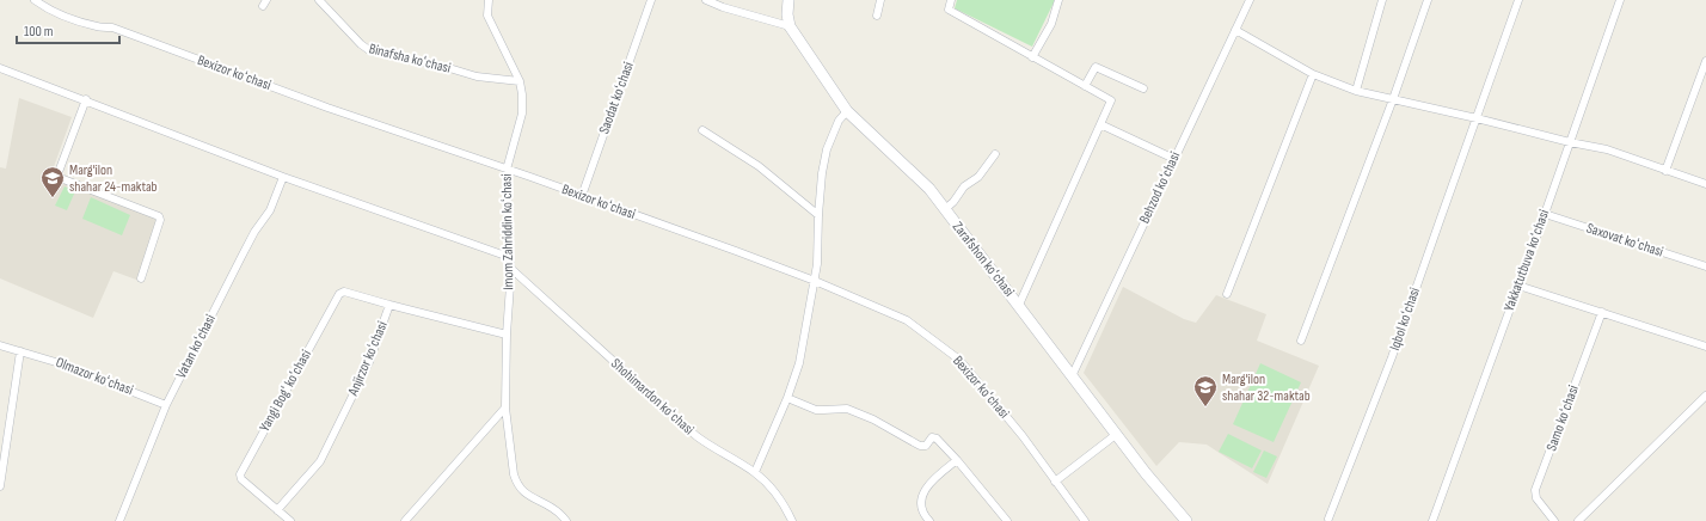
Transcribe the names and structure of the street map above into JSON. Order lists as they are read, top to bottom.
{
  "streets": {
    "main road": ["Zarafshon koʻchasi"],
    "street": [
      "Binafsha koʻchasi",
      "Bexizor koʻchasi",
      "Saodat koʻchasi",
      "Behzod koʻchasi",
      "Imom Zahriddin koʻchasi",
      "Saxovat koʻchasi",
      "Yakkatutbuva koʻchasi",
      "Iqbol koʻchasi",
      "Vatan koʻchasi",
      "Anjirzor koʻchasi",
      "Olmazor koʻchasi",
      "Yangi Bogʻ koʻchasi",
      "Shohimardon koʻchasi",
      "Samo koʻchasi"
    ]
  },
  "crossings": [
    ["Binafsha koʻchasi", "Imom Zahriddin koʻchasi"],
    ["Bexizor koʻchasi", "Saodat koʻchasi"],
    ["Bexizor koʻchasi", "Imom Zahriddin koʻchasi"],
    ["Behzod koʻchasi", "Zarafshon koʻchasi"],
    ["Imom Zahriddin koʻchasi", "Anjirzor koʻchasi"],
    ["Imom Zahriddin koʻchasi", "Shohimardon koʻchasi"],
    ["Saxovat koʻchasi", "Yakkatutbuva koʻchasi"],
    ["Vatan koʻchasi", "Olmazor koʻchasi"],
    ["Anjirzor koʻchasi", "Yangi Bogʻ koʻchasi"]
  ],
  "places": {
    "school or university": ["Marg'ilon shahar 24-maktab", "Marg'ilon shahar 32-maktab"]
  },
  "scale_bar": "100 m"
}
